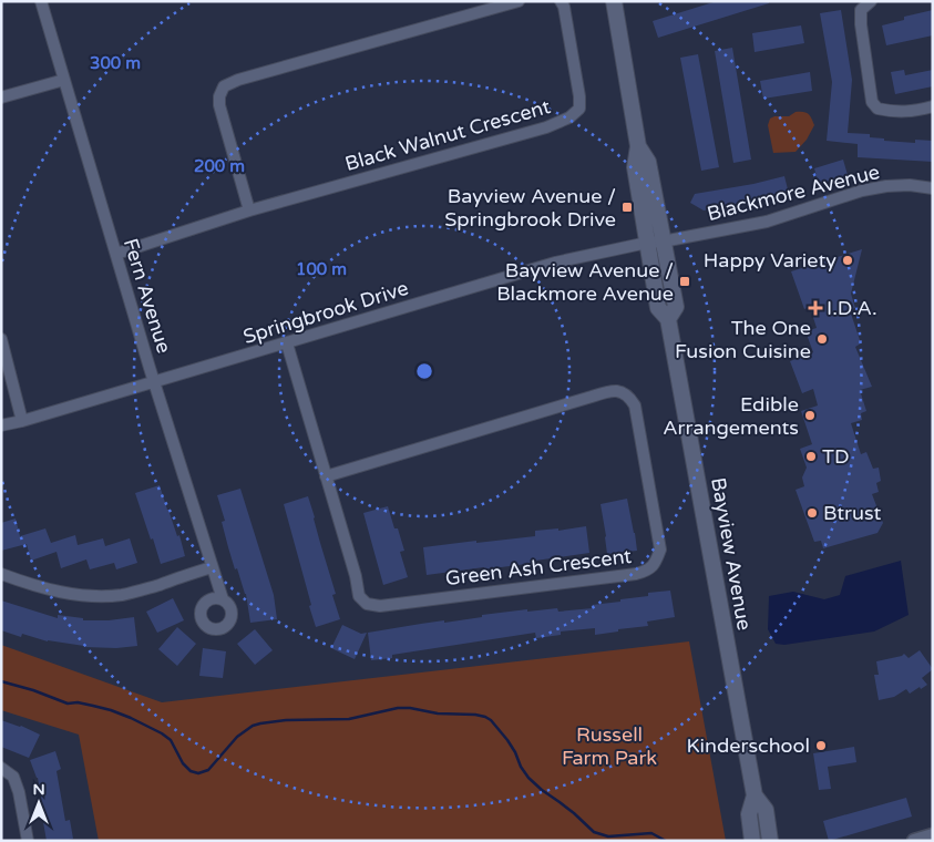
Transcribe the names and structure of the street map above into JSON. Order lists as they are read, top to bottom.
{
  "streets": {
    "main road": ["Bayview Avenue"],
    "street": [
      "Black Walnut Crescent",
      "Blackmore Avenue",
      "Fern Avenue",
      "Springbrook Drive",
      "Green Ash Crescent"
    ]
  },
  "crossings": [
    ["Black Walnut Crescent", "Fern Avenue"],
    ["Blackmore Avenue", "Springbrook Drive"],
    ["Blackmore Avenue", "Bayview Avenue"],
    ["Fern Avenue", "Springbrook Drive"],
    ["Springbrook Drive", "Bayview Avenue"],
    ["Springbrook Drive", "Green Ash Crescent"]
  ],
  "parks": ["Russell Farm Park"],
  "places": {
    "transit": ["Bayview Avenue / Springbrook Drive", "Bayview Avenue / Blackmore Avenue"],
    "other": [
      "Happy Variety",
      "The One Fusion Cuisine",
      "Edible Arrangements",
      "TD",
      "Btrust",
      "Kinderschool"
    ],
    "health": ["I.D.A."]
  },
  "north": "top",
  "rings": ["300 m", "200 m", "100 m"]
}
